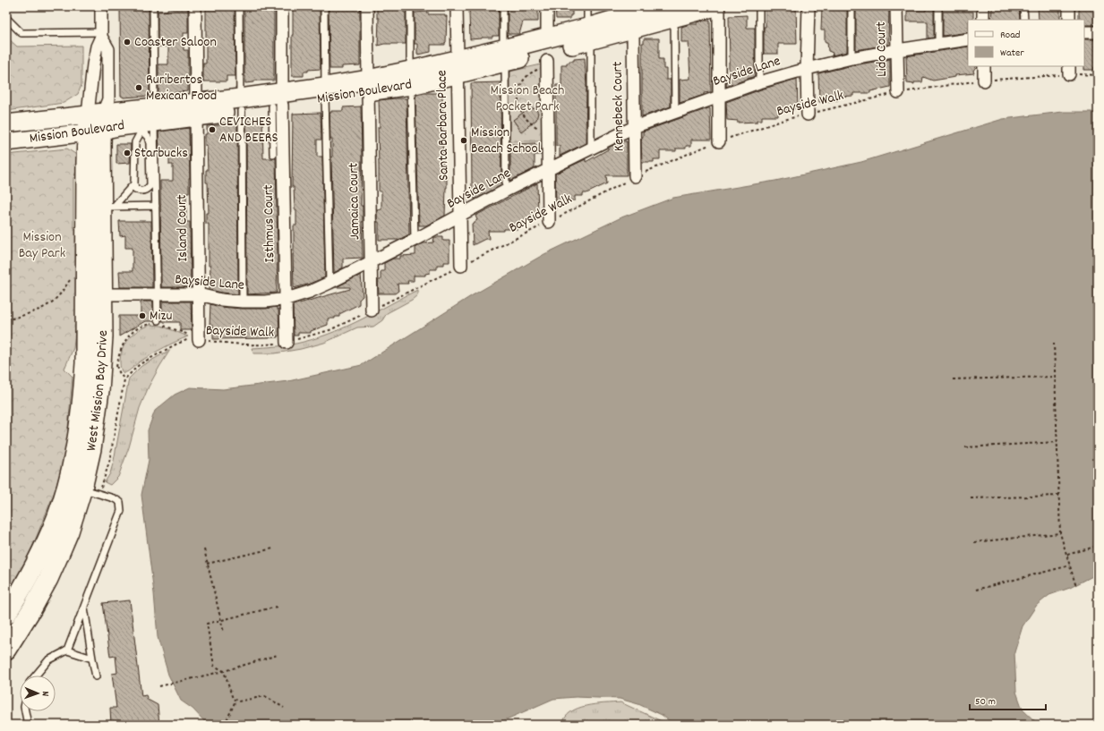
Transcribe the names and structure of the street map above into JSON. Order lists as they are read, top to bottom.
{
  "streets": {
    "main road": ["Mission Boulevard", "West Mission Bay Drive"],
    "street": [
      "Lido Court",
      "Bayside Lane",
      "Kennebeck Court",
      "Santa Barbara Place",
      "Jamaica Court",
      "Isthmus Court",
      "Island Court"
    ],
    "path": ["Bayside Walk"]
  },
  "crossings": [
    ["Lido Court", "Bayside Lane"],
    ["Lido Court", "Bayside Walk"],
    ["Bayside Lane", "Kennebeck Court"],
    ["Bayside Lane", "Santa Barbara Place"],
    ["Bayside Lane", "Jamaica Court"],
    ["Bayside Lane", "Isthmus Court"],
    ["Bayside Lane", "Island Court"],
    ["Bayside Lane", "West Mission Bay Drive"],
    ["Mission Boulevard", "Santa Barbara Place"],
    ["Mission Boulevard", "Jamaica Court"],
    ["Mission Boulevard", "Isthmus Court"],
    ["Mission Boulevard", "Island Court"],
    ["Mission Boulevard", "West Mission Bay Drive"],
    ["Bayside Walk", "Kennebeck Court"],
    ["Bayside Walk", "Santa Barbara Place"],
    ["Bayside Walk", "Jamaica Court"],
    ["Bayside Walk", "Isthmus Court"],
    ["Bayside Walk", "Island Court"]
  ],
  "parks": ["Mission Beach Pocket Park", "Mission Bay Park"],
  "places": [
    "Coaster Saloon",
    "Ruribertos Mexican Food",
    "CEVICHES AND BEERS",
    "Mission Beach School",
    "Starbucks",
    "Mizu"
  ],
  "legend": ["Road", "Water"],
  "scale_bar": "50 m",
  "north": "right"
}
